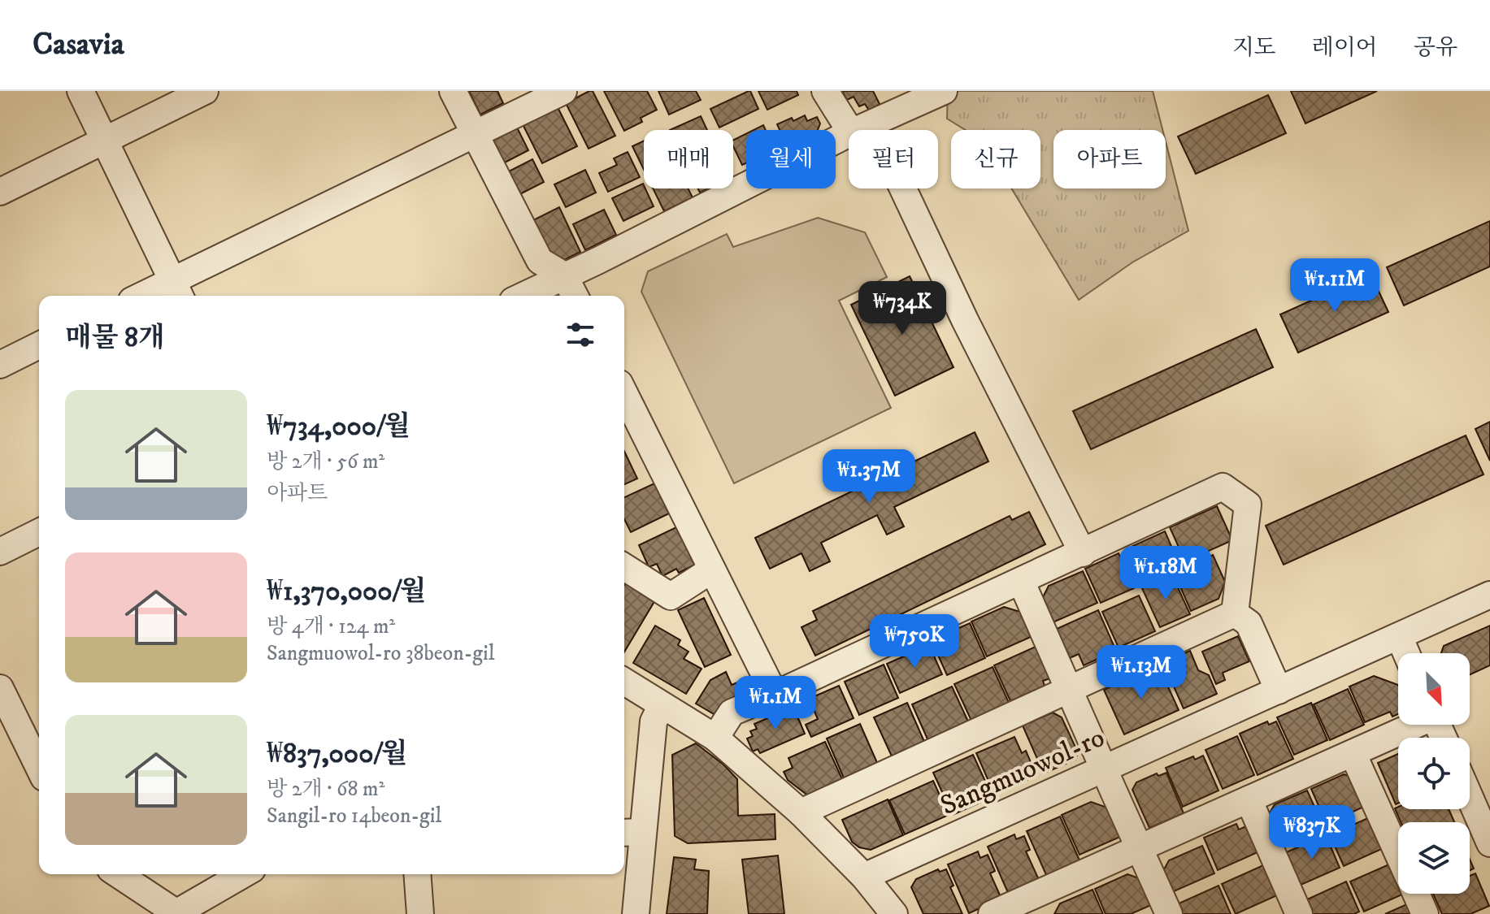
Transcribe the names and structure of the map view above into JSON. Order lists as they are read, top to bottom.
{
  "streets": {
    "street": ["Sangmuowol-ro"]
  },
  "north": "bottom right",
  "page": {
    "header": "Casavia",
    "nav": ["지도", "레이어", "공유"],
    "chip": [
      "매매",
      "월세",
      "필터",
      "신규",
      "아파트"
    ],
    "price": [
      "₩1.11M",
      "₩734K",
      "₩1.37M",
      "₩1.18M",
      "₩750K",
      "₩1.13M",
      "₩1.1M",
      "₩837K"
    ],
    "heading": "매물 8개",
    "list": [
      {
        "name": "₩734,000/월",
        "note": "방 2개 · 56 m² · 아파트"
      },
      {
        "name": "₩1,370,000/월",
        "note": "방 4개 · 124 m² · Sangmuowol-ro 38beon-gil"
      },
      {
        "name": "₩837,000/월",
        "note": "방 2개 · 68 m² · Sangil-ro 14beon-gil"
      }
    ]
  }
}
